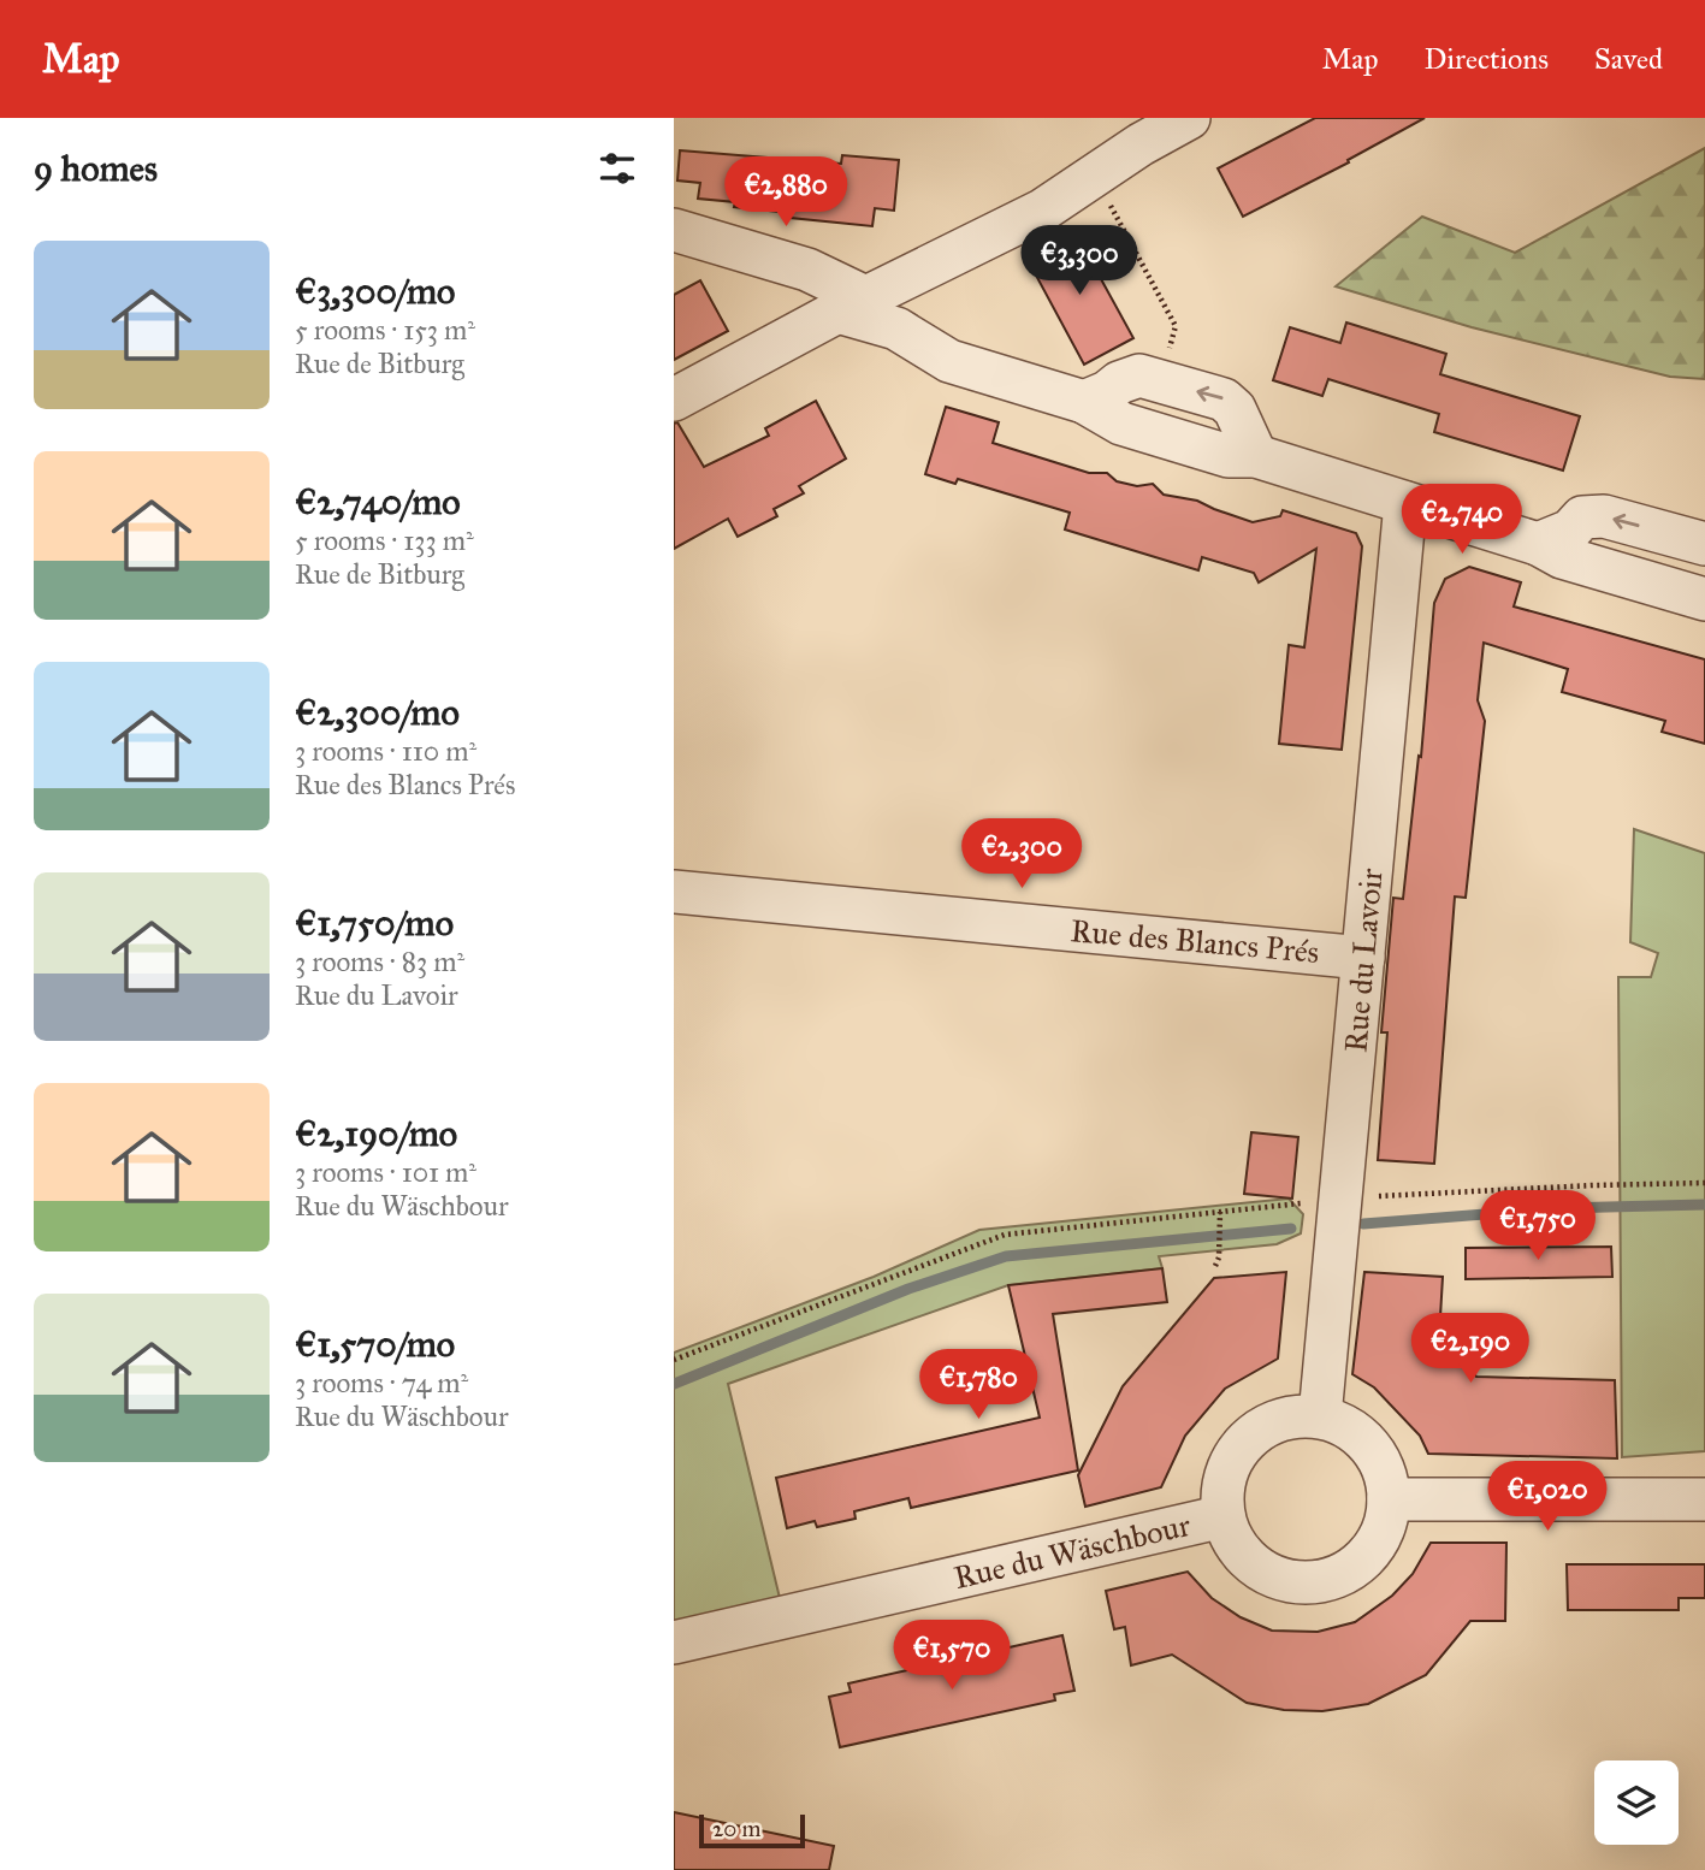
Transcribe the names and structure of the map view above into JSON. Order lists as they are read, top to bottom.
{
  "streets": {
    "street": ["Rue des Blancs Prés", "Rue du Lavoir", "Rue du Wäschbour"]
  },
  "crossings": [
    ["Rue des Blancs Prés", "Rue du Lavoir"],
    ["Rue du Lavoir", "Rue du Wäschbour"]
  ],
  "scale_bar": "20 m",
  "page": {
    "header": "Map",
    "nav": ["Map", "Directions", "Saved"],
    "heading": "9 homes",
    "price": [
      "€2,880",
      "€3,300",
      "€2,740",
      "€2,300",
      "€1,750",
      "€2,190",
      "€1,780",
      "€1,020",
      "€1,570"
    ],
    "list": [
      {
        "name": "€3,300/mo",
        "note": "5 rooms · 153 m² · Rue de Bitburg"
      },
      {
        "name": "€2,740/mo",
        "note": "5 rooms · 133 m² · Rue de Bitburg"
      },
      {
        "name": "€2,300/mo",
        "note": "3 rooms · 110 m² · Rue des Blancs Prés"
      },
      {
        "name": "€1,750/mo",
        "note": "3 rooms · 83 m² · Rue du Lavoir"
      },
      {
        "name": "€2,190/mo",
        "note": "3 rooms · 101 m² · Rue du Wäschbour"
      },
      {
        "name": "€1,570/mo",
        "note": "3 rooms · 74 m² · Rue du Wäschbour"
      }
    ],
    "scale": "20 m"
  }
}
